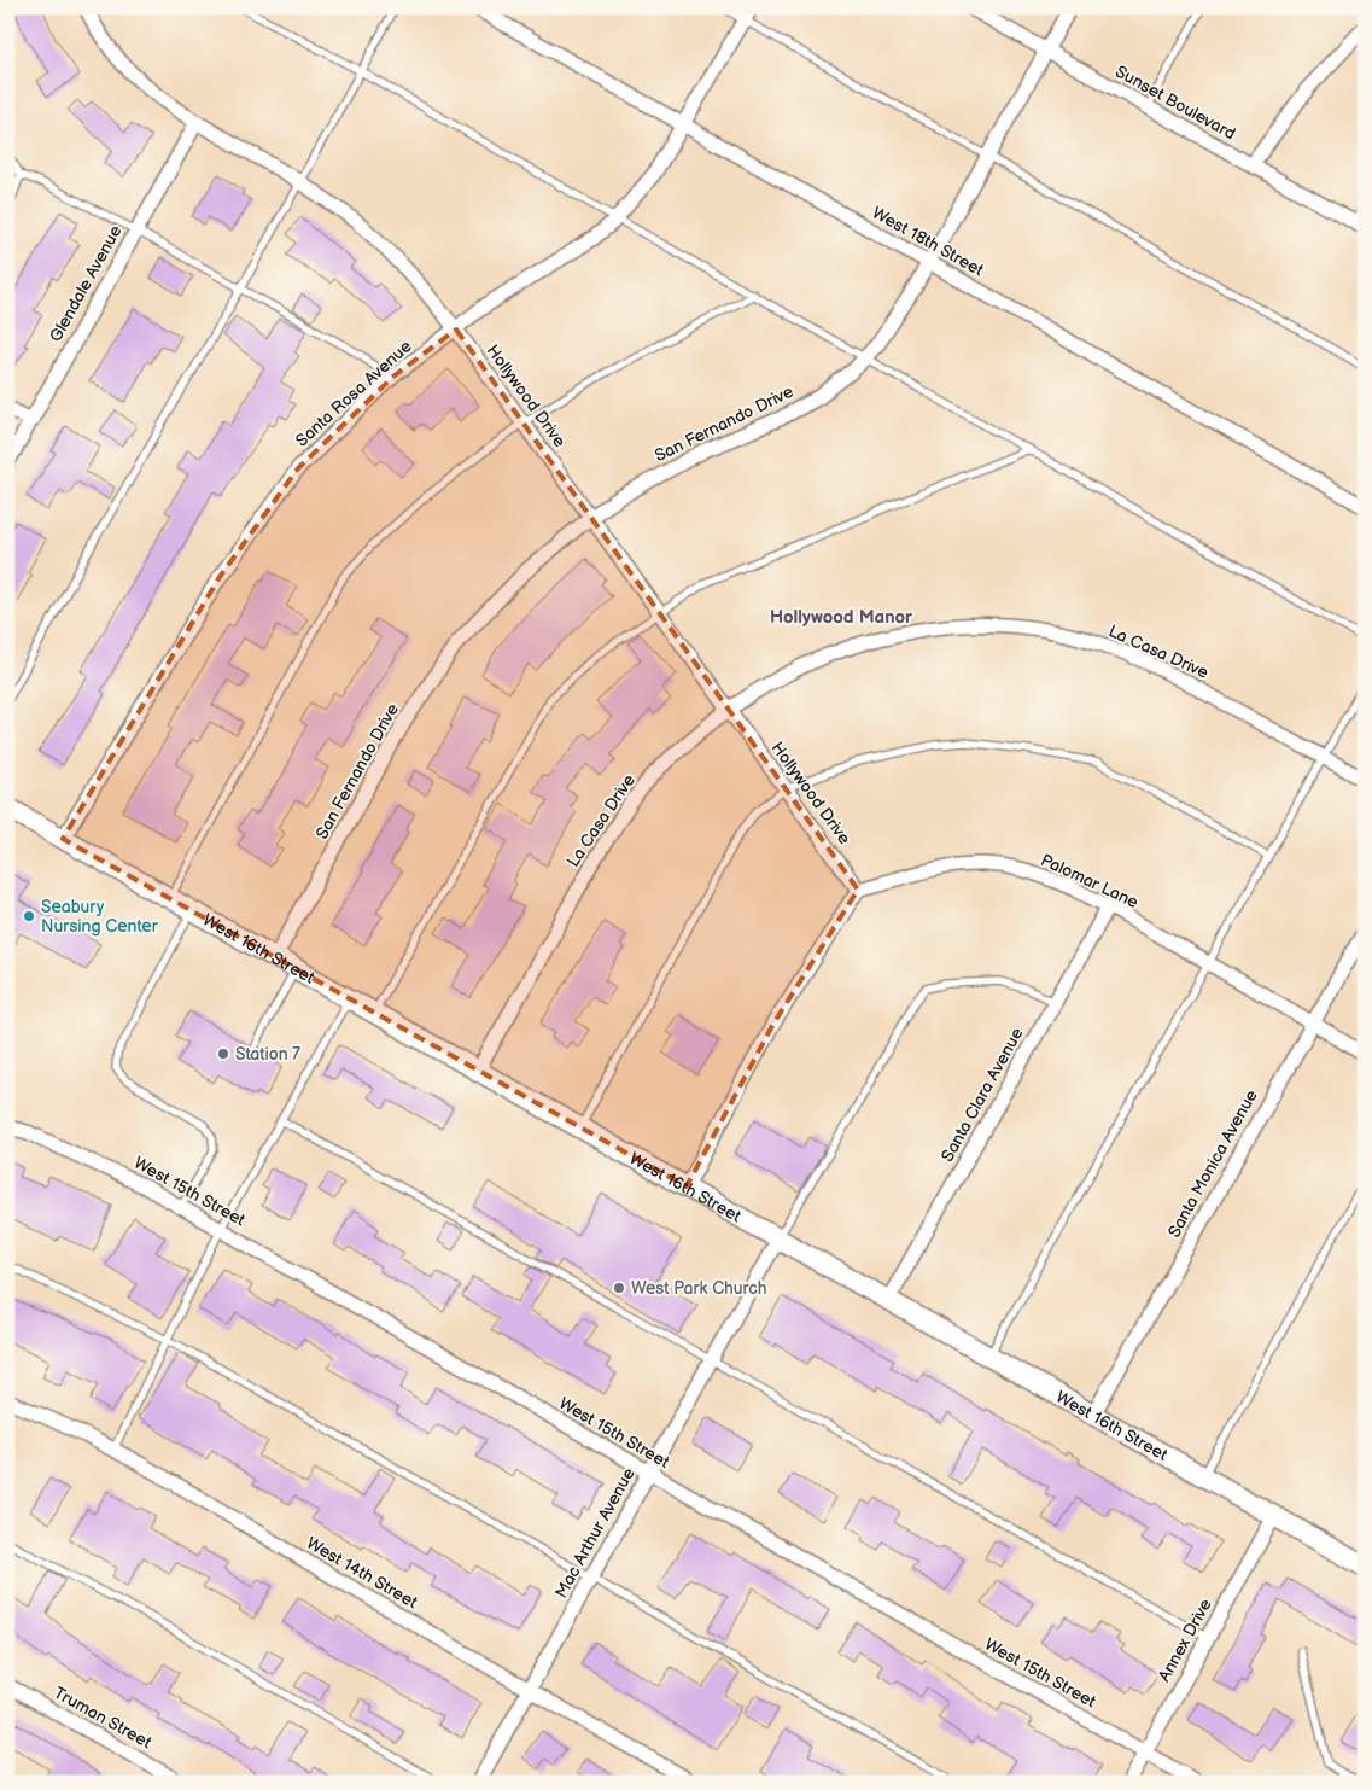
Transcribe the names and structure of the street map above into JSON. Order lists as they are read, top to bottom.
{
  "streets": {
    "main road": ["West 16th Street"],
    "street": [
      "Sunset Boulevard",
      "West 18th Street",
      "Glendale Avenue",
      "Santa Rosa Avenue",
      "Hollywood Drive",
      "San Fernando Drive",
      "La Casa Drive",
      "Palomar Lane",
      "Santa Clara Avenue",
      "Santa Monica Avenue",
      "West 15th Street",
      "Mac Arthur Avenue",
      "West 14th Street",
      "Annex Drive",
      "Truman Street"
    ]
  },
  "crossings": [
    ["Sunset Boulevard", "San Fernando Drive"],
    ["West 18th Street", "Santa Rosa Avenue"],
    ["West 18th Street", "San Fernando Drive"],
    ["Glendale Avenue", "Hollywood Drive"],
    ["Santa Rosa Avenue", "Hollywood Drive"],
    ["Santa Rosa Avenue", "West 16th Street"],
    ["Hollywood Drive", "San Fernando Drive"],
    ["Hollywood Drive", "La Casa Drive"],
    ["Hollywood Drive", "Palomar Lane"],
    ["San Fernando Drive", "West 16th Street"],
    ["La Casa Drive", "West 16th Street"],
    ["Palomar Lane", "Santa Clara Avenue"],
    ["Palomar Lane", "Santa Monica Avenue"],
    ["West 16th Street", "Santa Clara Avenue"],
    ["West 16th Street", "Santa Monica Avenue"],
    ["West 16th Street", "Mac Arthur Avenue"],
    ["West 16th Street", "Annex Drive"],
    ["West 15th Street", "Mac Arthur Avenue"],
    ["West 15th Street", "Annex Drive"],
    ["Mac Arthur Avenue", "West 14th Street"]
  ],
  "districts": ["Hollywood Manor"],
  "places": ["Seabury Nursing Center", "Station 7", "West Park Church"]
}
